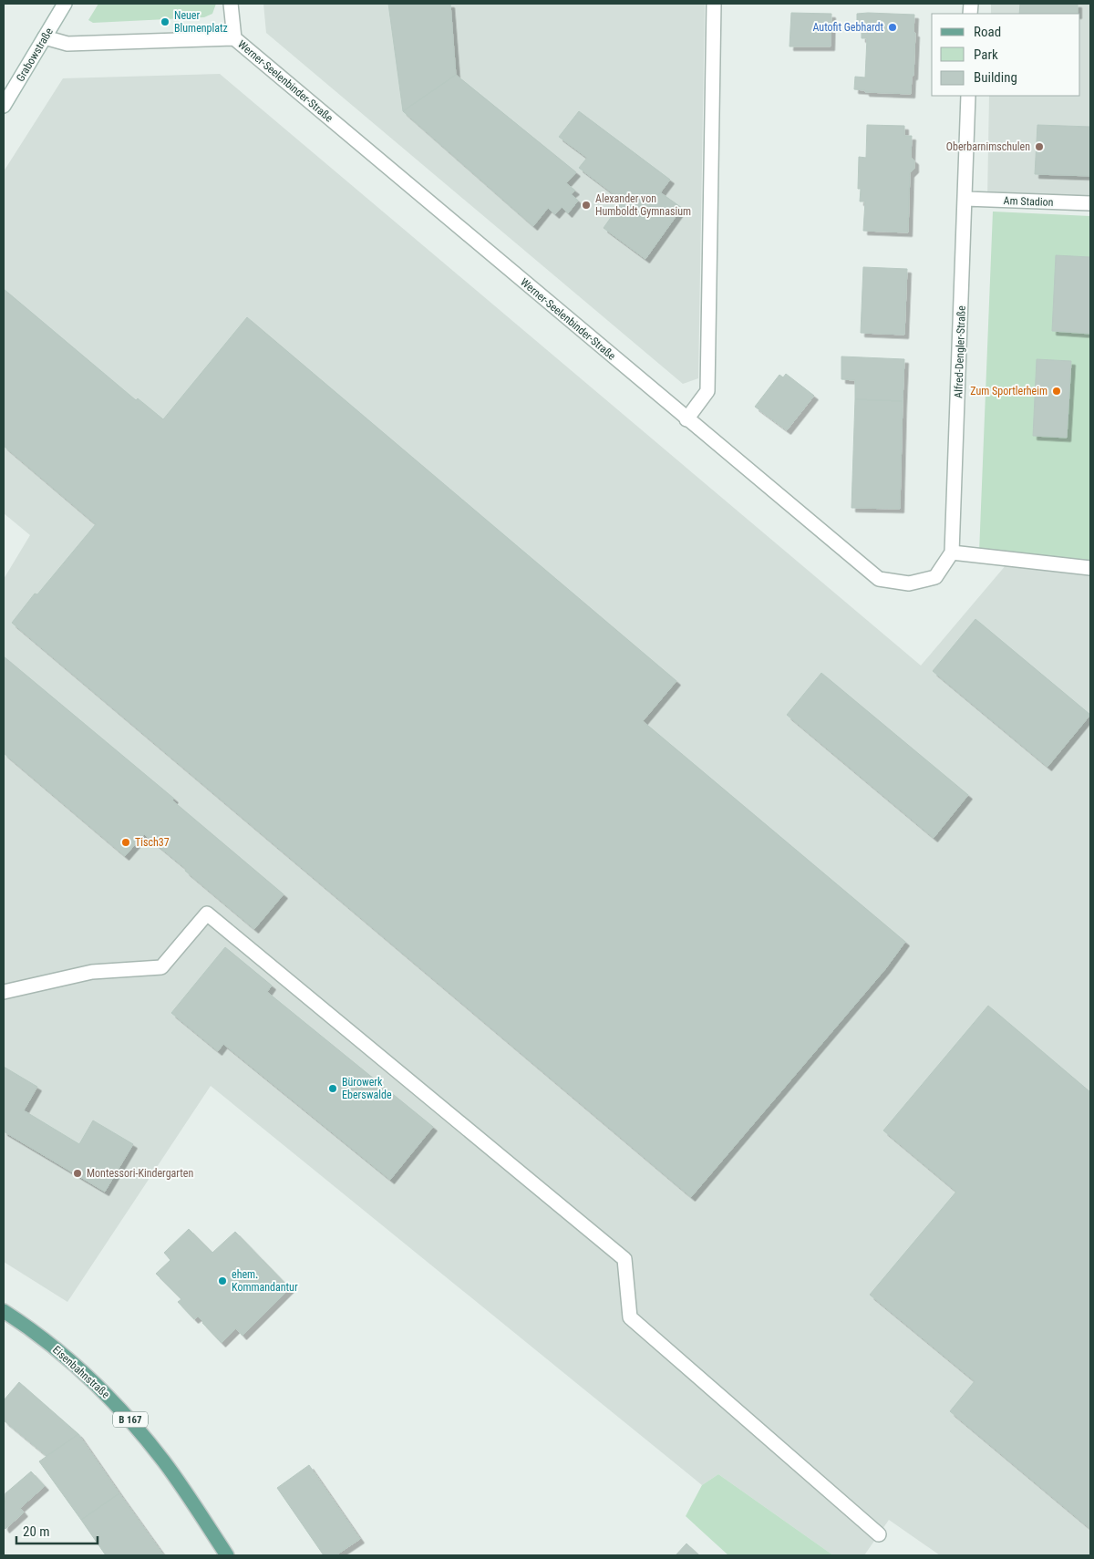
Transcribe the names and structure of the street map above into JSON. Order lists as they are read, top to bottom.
{
  "streets": {
    "main road": ["Eisenbahnstraße", "B 167"],
    "street": [
      "Grabowstraße",
      "Werner-Seelenbinder-Straße",
      "Am Stadion",
      "Alfred-Dengler-Straße"
    ]
  },
  "crossings": [
    ["Grabowstraße", "Werner-Seelenbinder-Straße"],
    ["Werner-Seelenbinder-Straße", "Alfred-Dengler-Straße"],
    ["Am Stadion", "Alfred-Dengler-Straße"]
  ],
  "places": [
    "Neuer Blumenplatz",
    "Autofit Gebhardt",
    "Oberbarnimschulen",
    "Alexander von Humboldt Gymnasium",
    "Zum Sportlerheim",
    "Tisch37",
    "Bürowerk Eberswalde",
    "Montessori-Kindergarten",
    "ehem. Kommandantur"
  ],
  "legend": ["Road", "Park", "Building"],
  "scale_bar": "20 m"
}
